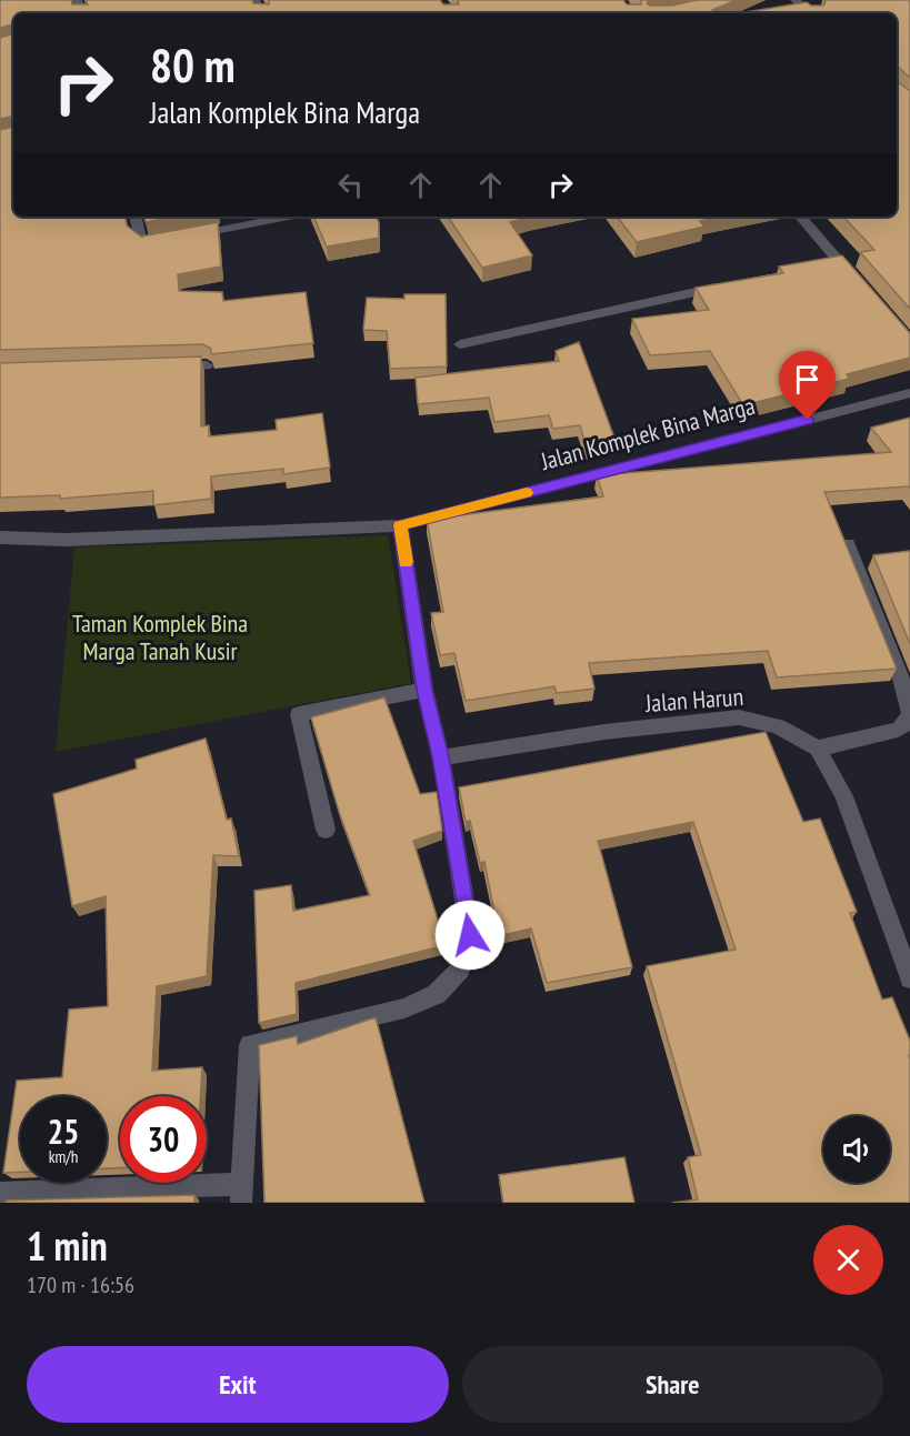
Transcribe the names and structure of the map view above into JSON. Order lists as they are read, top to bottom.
{
  "streets": {
    "street": ["Jalan Komplek Bina Marga", "Jalan Harun"]
  },
  "parks": ["Taman Komplek Bina Marga Tanah Kusir"],
  "page": {
    "turn": ["80 m", "Jalan Komplek Bina Marga"],
    "speed": "25 km/h",
    "limit": "30",
    "heading": ["1 min", "170 m · 16:56"],
    "buttons": ["Exit", "Share"]
  }
}
